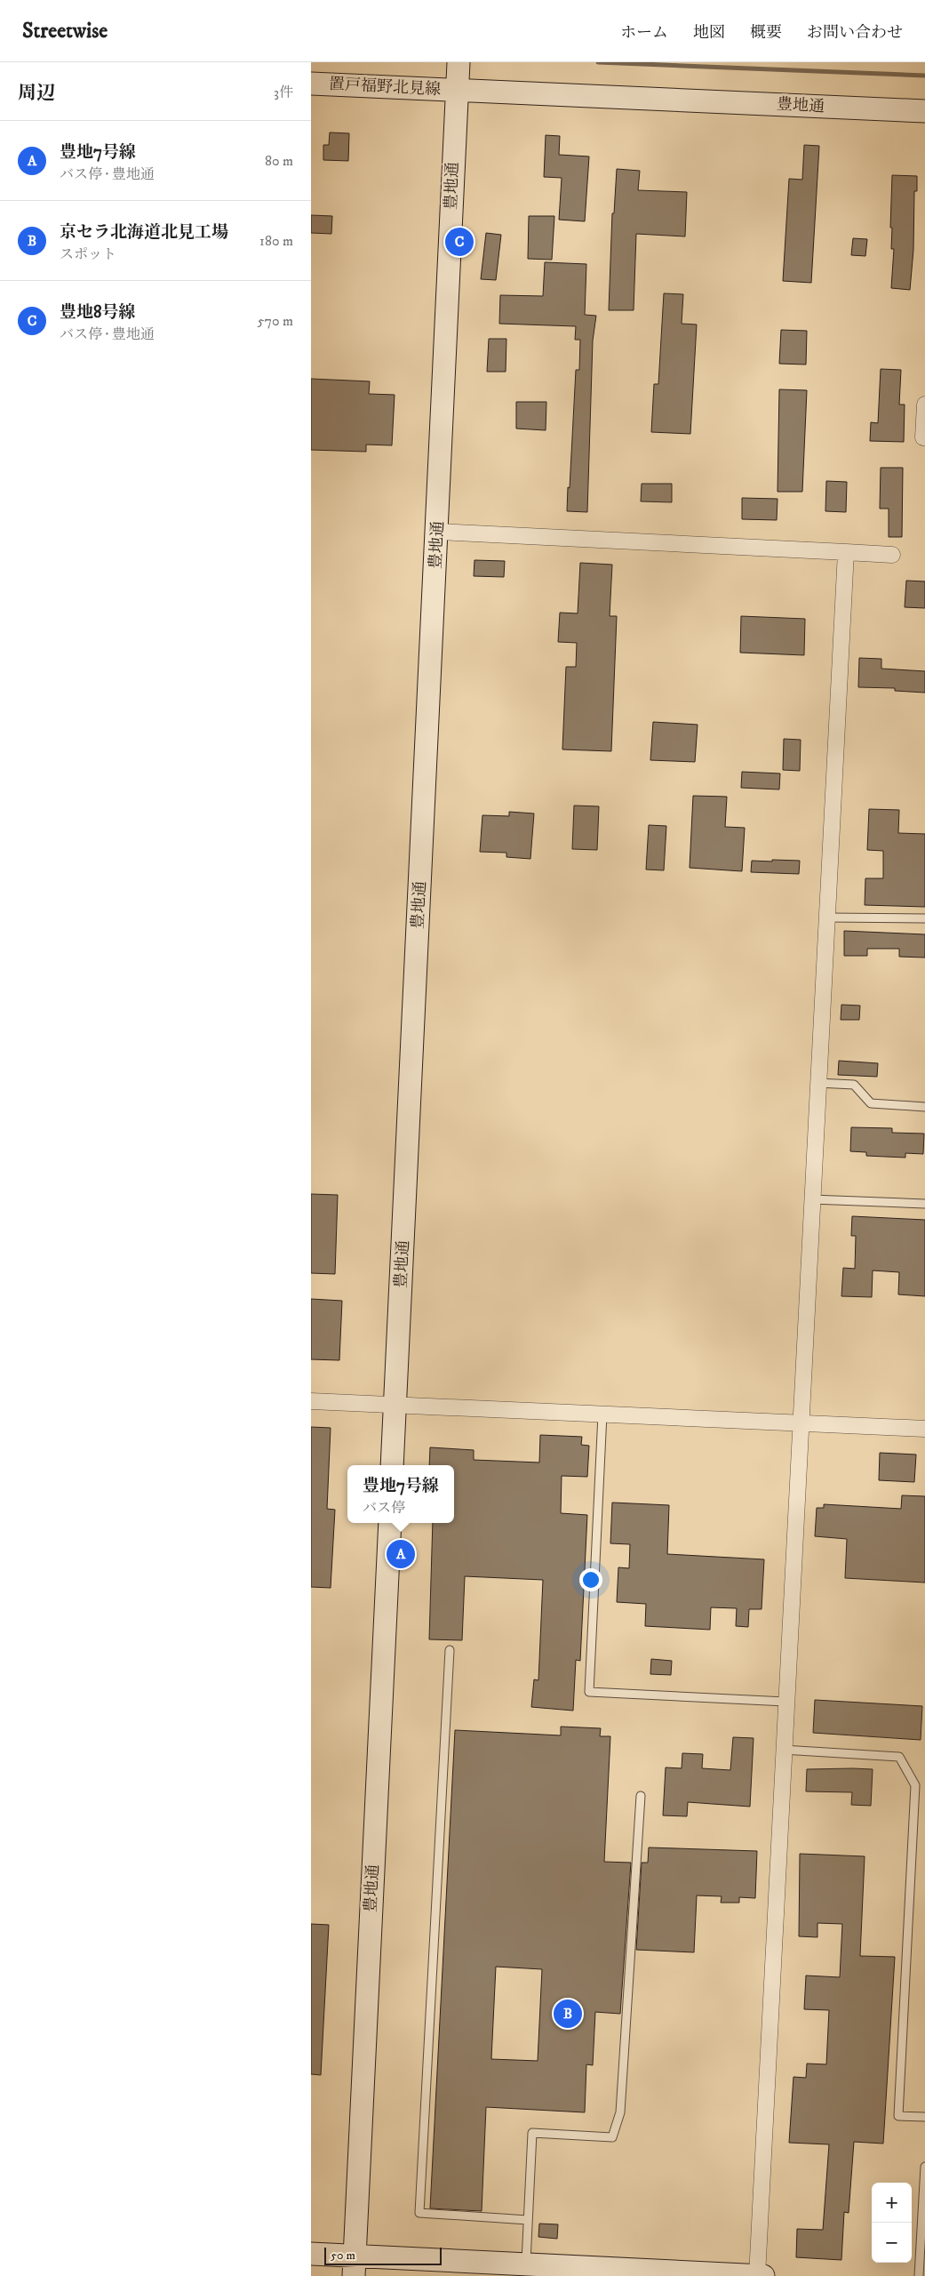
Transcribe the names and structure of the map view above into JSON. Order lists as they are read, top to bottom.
{
  "streets": {
    "main road": ["置戸福野北見線", "豊地通"]
  },
  "crossings": [
    ["置戸福野北見線", "豊地通"]
  ],
  "scale_bar": "50 m",
  "page": {
    "header": "Streetwise",
    "nav": [
      "ホーム",
      "地図",
      "概要",
      "お問い合わせ"
    ],
    "heading": ["周辺", "3件"],
    "list": [
      {
        "mark": "A",
        "name": "豊地7号線",
        "note": "バス停 · 豊地通",
        "value": "80 m"
      },
      {
        "mark": "B",
        "name": "京セラ北海道北見工場",
        "note": "スポット",
        "value": "180 m"
      },
      {
        "mark": "C",
        "name": "豊地8号線",
        "note": "バス停 · 豊地通",
        "value": "570 m"
      }
    ],
    "pins": ["C", "A", "B"],
    "popup": ["豊地7号線", "バス停"],
    "map_buttons": ["+", "−"],
    "scale": "50 m"
  }
}
